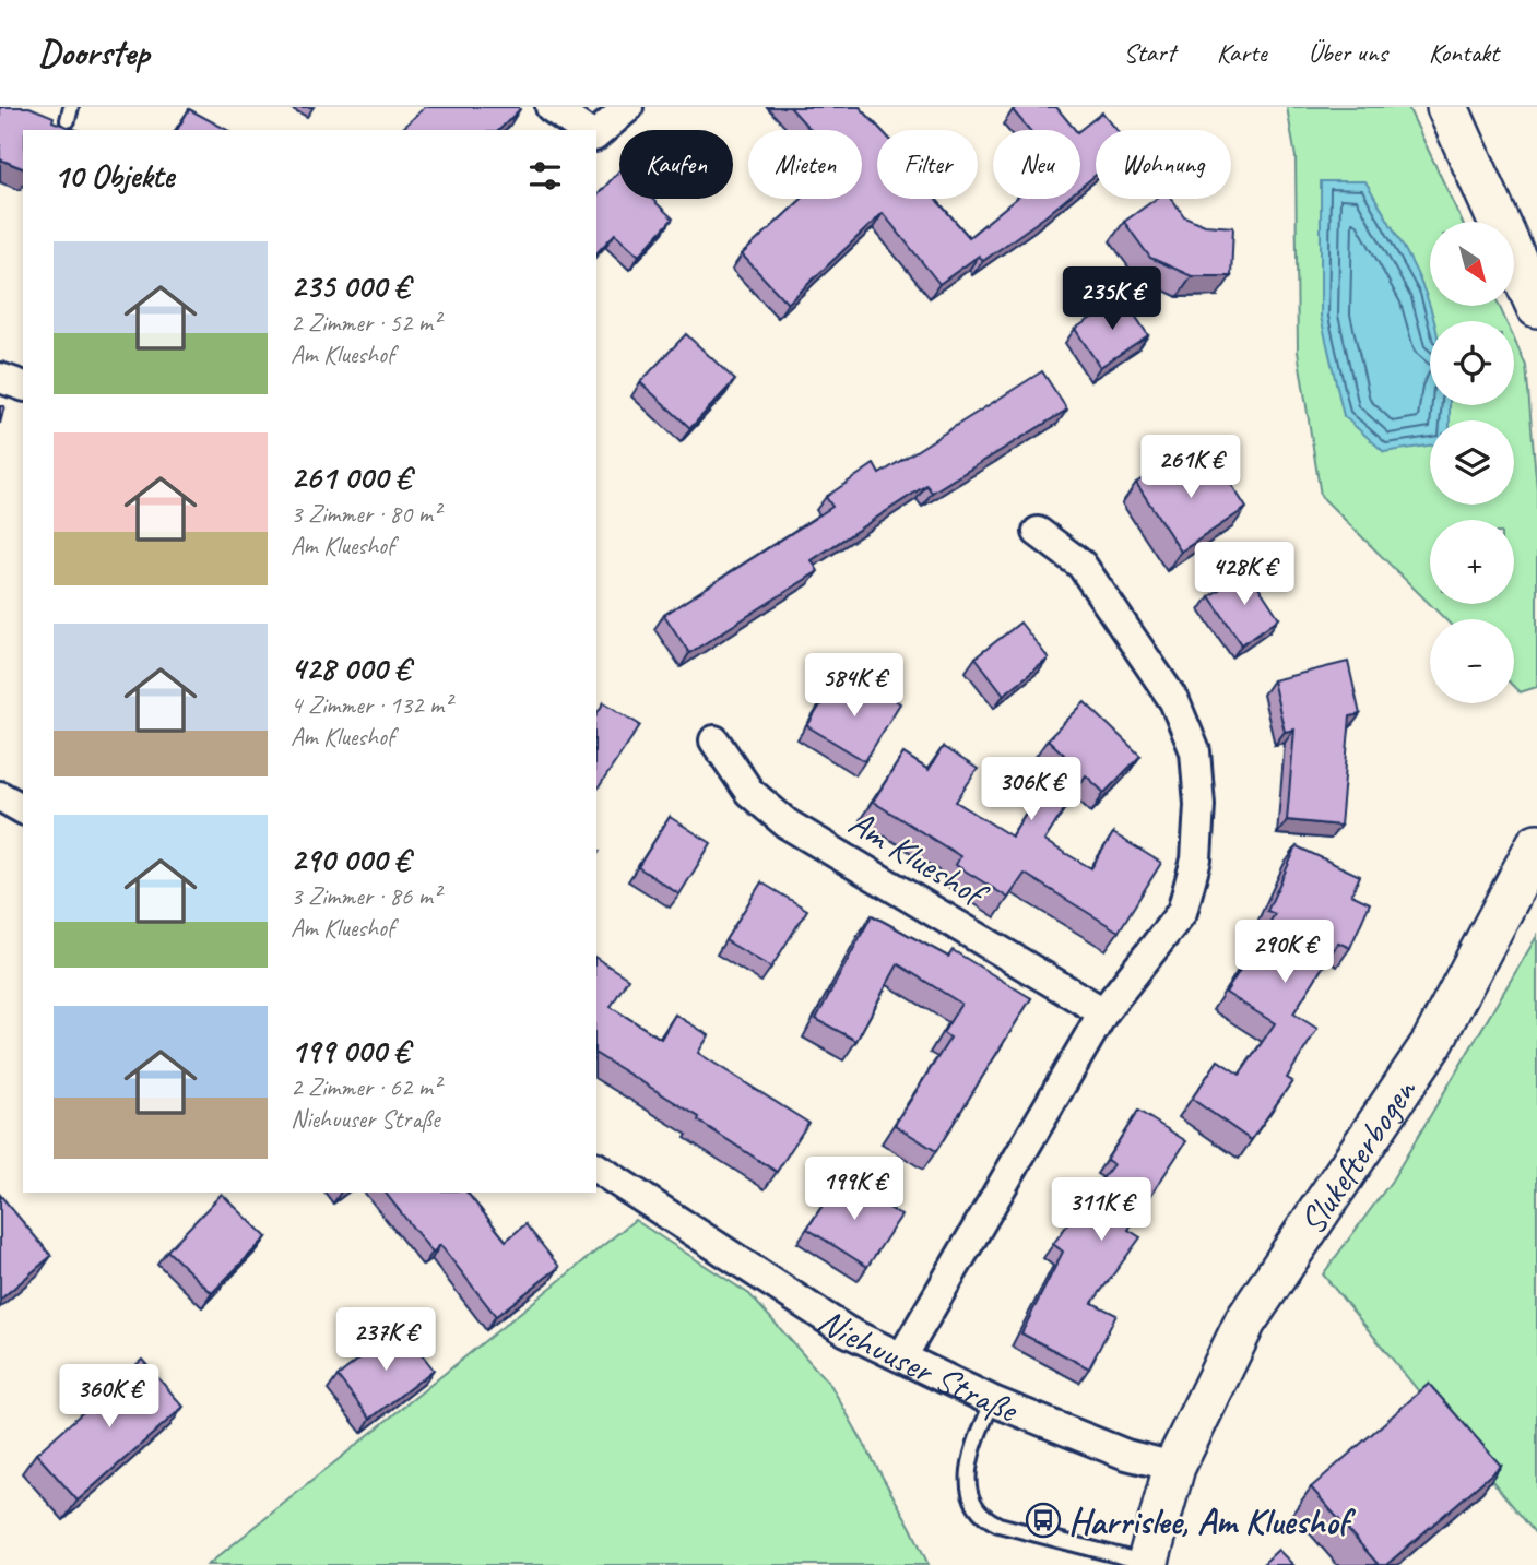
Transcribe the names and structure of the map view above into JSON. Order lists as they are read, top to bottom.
{
  "streets": {
    "street": ["Am Klueshof", "Slukefterbogen", "Niehuuser Straße"]
  },
  "crossings": [
    ["Slukefterbogen", "Niehuuser Straße"]
  ],
  "places": {
    "bus stop": ["Harrislee, Am Klueshof"]
  },
  "north": "bottom right",
  "page": {
    "header": "Doorstep",
    "nav": [
      "Start",
      "Karte",
      "Über uns",
      "Kontakt"
    ],
    "chip": [
      "Kaufen",
      "Mieten",
      "Filter",
      "Neu",
      "Wohnung"
    ],
    "heading": "10 Objekte",
    "map_buttons": ["+", "−"],
    "list": [
      {
        "name": "235 000 €",
        "note": "2 Zimmer · 52 m² · Am Klueshof"
      },
      {
        "name": "261 000 €",
        "note": "3 Zimmer · 80 m² · Am Klueshof"
      },
      {
        "name": "428 000 €",
        "note": "4 Zimmer · 132 m² · Am Klueshof"
      },
      {
        "name": "290 000 €",
        "note": "3 Zimmer · 86 m² · Am Klueshof"
      },
      {
        "name": "199 000 €",
        "note": "2 Zimmer · 62 m² · Niehuuser Straße"
      }
    ],
    "price": [
      "235K €",
      "261K €",
      "428K €",
      "584K €",
      "306K €",
      "290K €",
      "199K €",
      "311K €",
      "237K €",
      "360K €"
    ]
  }
}
